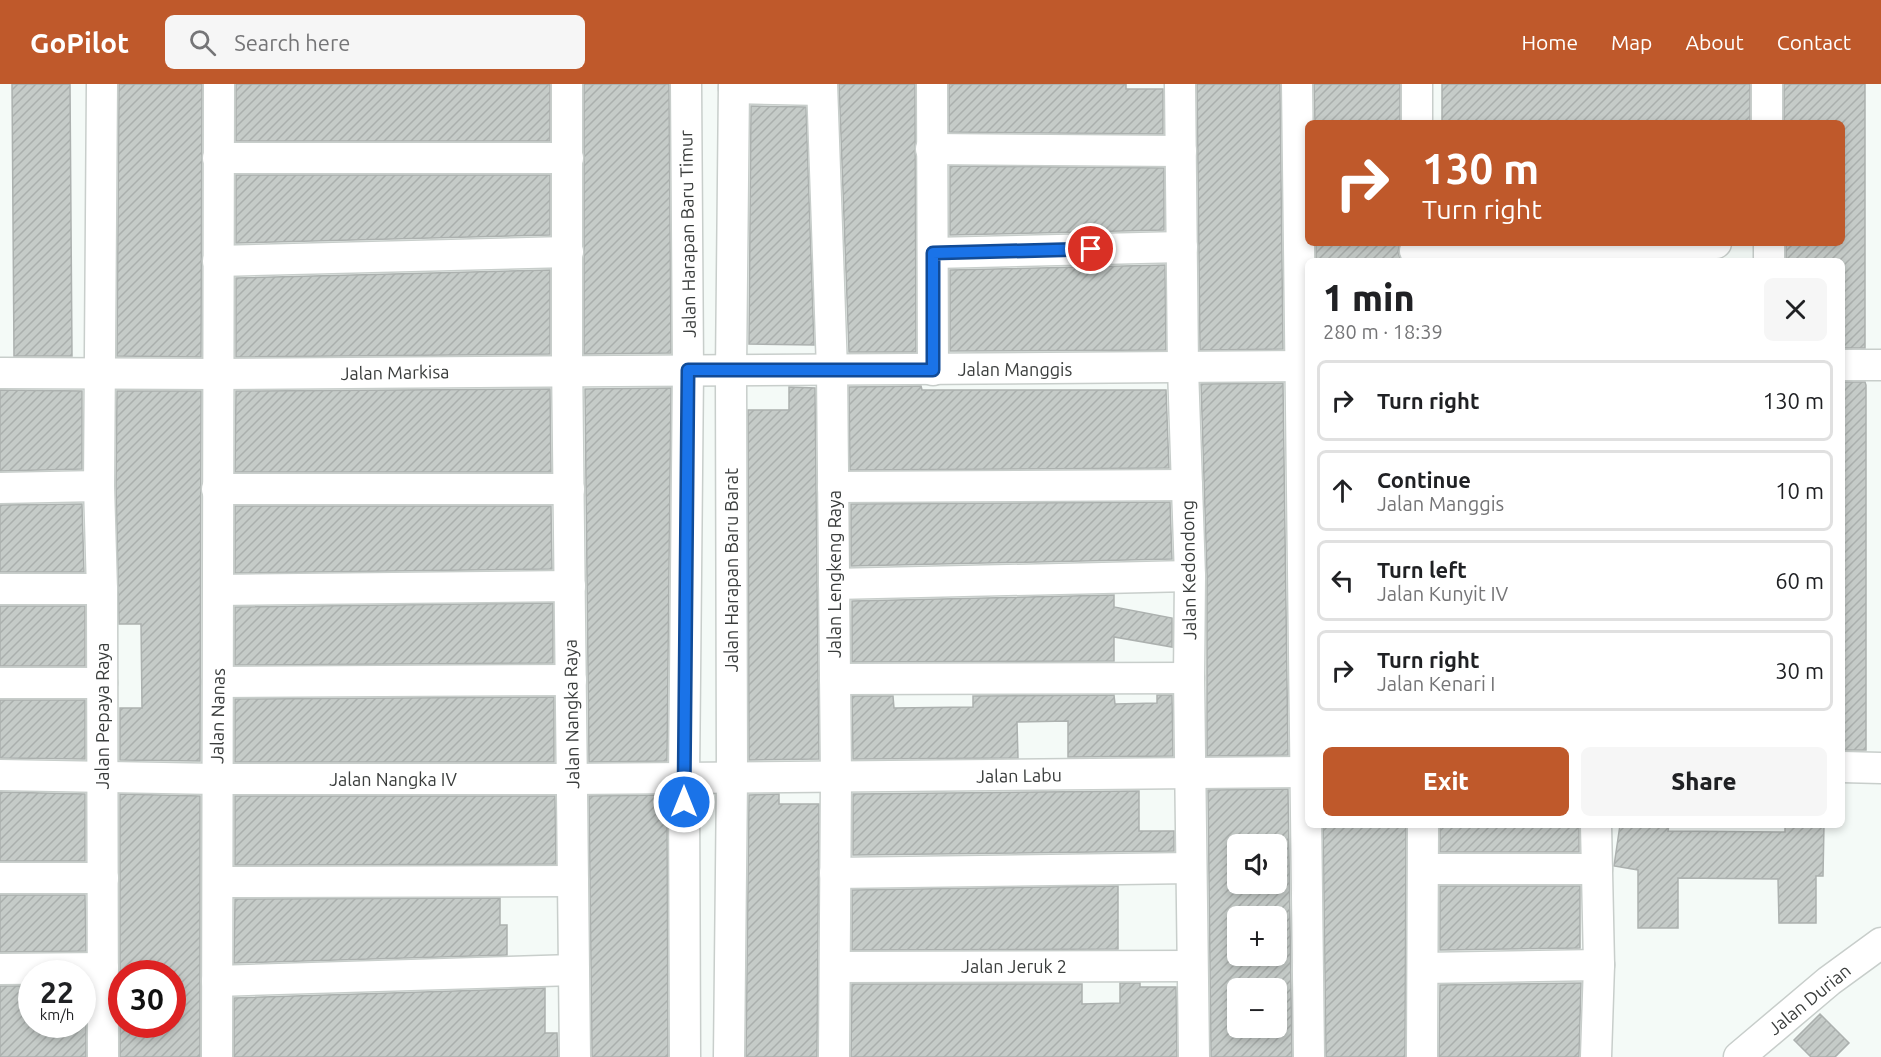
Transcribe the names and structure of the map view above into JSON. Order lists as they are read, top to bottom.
{
  "streets": {
    "street": [
      "Jalan Harapan Baru Timur",
      "Jalan Manggis",
      "Jalan Markisa",
      "Jalan Harapan Baru Barat",
      "Jalan Kedondong",
      "Jalan Lengkeng Raya",
      "Jalan Nangka Raya",
      "Jalan Pepaya Raya",
      "Jalan Nanas",
      "Jalan Labu",
      "Jalan Nangka IV",
      "Jalan Jeruk 2",
      "Jalan Durian"
    ]
  },
  "crossings": [
    ["Jalan Harapan Baru Timur", "Jalan Manggis"],
    ["Jalan Harapan Baru Timur", "Jalan Markisa"],
    ["Jalan Harapan Baru Timur", "Jalan Labu"],
    ["Jalan Harapan Baru Timur", "Jalan Nangka IV"],
    ["Jalan Manggis", "Jalan Markisa"],
    ["Jalan Manggis", "Jalan Harapan Baru Barat"],
    ["Jalan Manggis", "Jalan Kedondong"],
    ["Jalan Manggis", "Jalan Lengkeng Raya"],
    ["Jalan Markisa", "Jalan Nangka Raya"],
    ["Jalan Markisa", "Jalan Pepaya Raya"],
    ["Jalan Markisa", "Jalan Nanas"],
    ["Jalan Harapan Baru Barat", "Jalan Labu"],
    ["Jalan Kedondong", "Jalan Labu"],
    ["Jalan Kedondong", "Jalan Jeruk 2"],
    ["Jalan Lengkeng Raya", "Jalan Labu"],
    ["Jalan Lengkeng Raya", "Jalan Jeruk 2"],
    ["Jalan Nangka Raya", "Jalan Nangka IV"],
    ["Jalan Pepaya Raya", "Jalan Nangka IV"],
    ["Jalan Nanas", "Jalan Nangka IV"],
    ["Jalan Labu", "Jalan Nangka IV"]
  ],
  "page": {
    "header": "GoPilot",
    "search": "Search here",
    "nav": [
      "Home",
      "Map",
      "About",
      "Contact"
    ],
    "turn": ["130 m", "Turn right"],
    "heading": ["1 min", "280 m · 18:39"],
    "list": [
      {
        "name": "Turn right",
        "value": "130 m"
      },
      {
        "name": "Continue",
        "note": "Jalan Manggis",
        "value": "10 m"
      },
      {
        "name": "Turn left",
        "note": "Jalan Kunyit IV",
        "value": "60 m"
      },
      {
        "name": "Turn right",
        "note": "Jalan Kenari I",
        "value": "30 m"
      }
    ],
    "buttons": ["Exit", "Share"],
    "map_buttons": ["+", "−"],
    "speed": "22 km/h",
    "limit": "30"
  }
}
